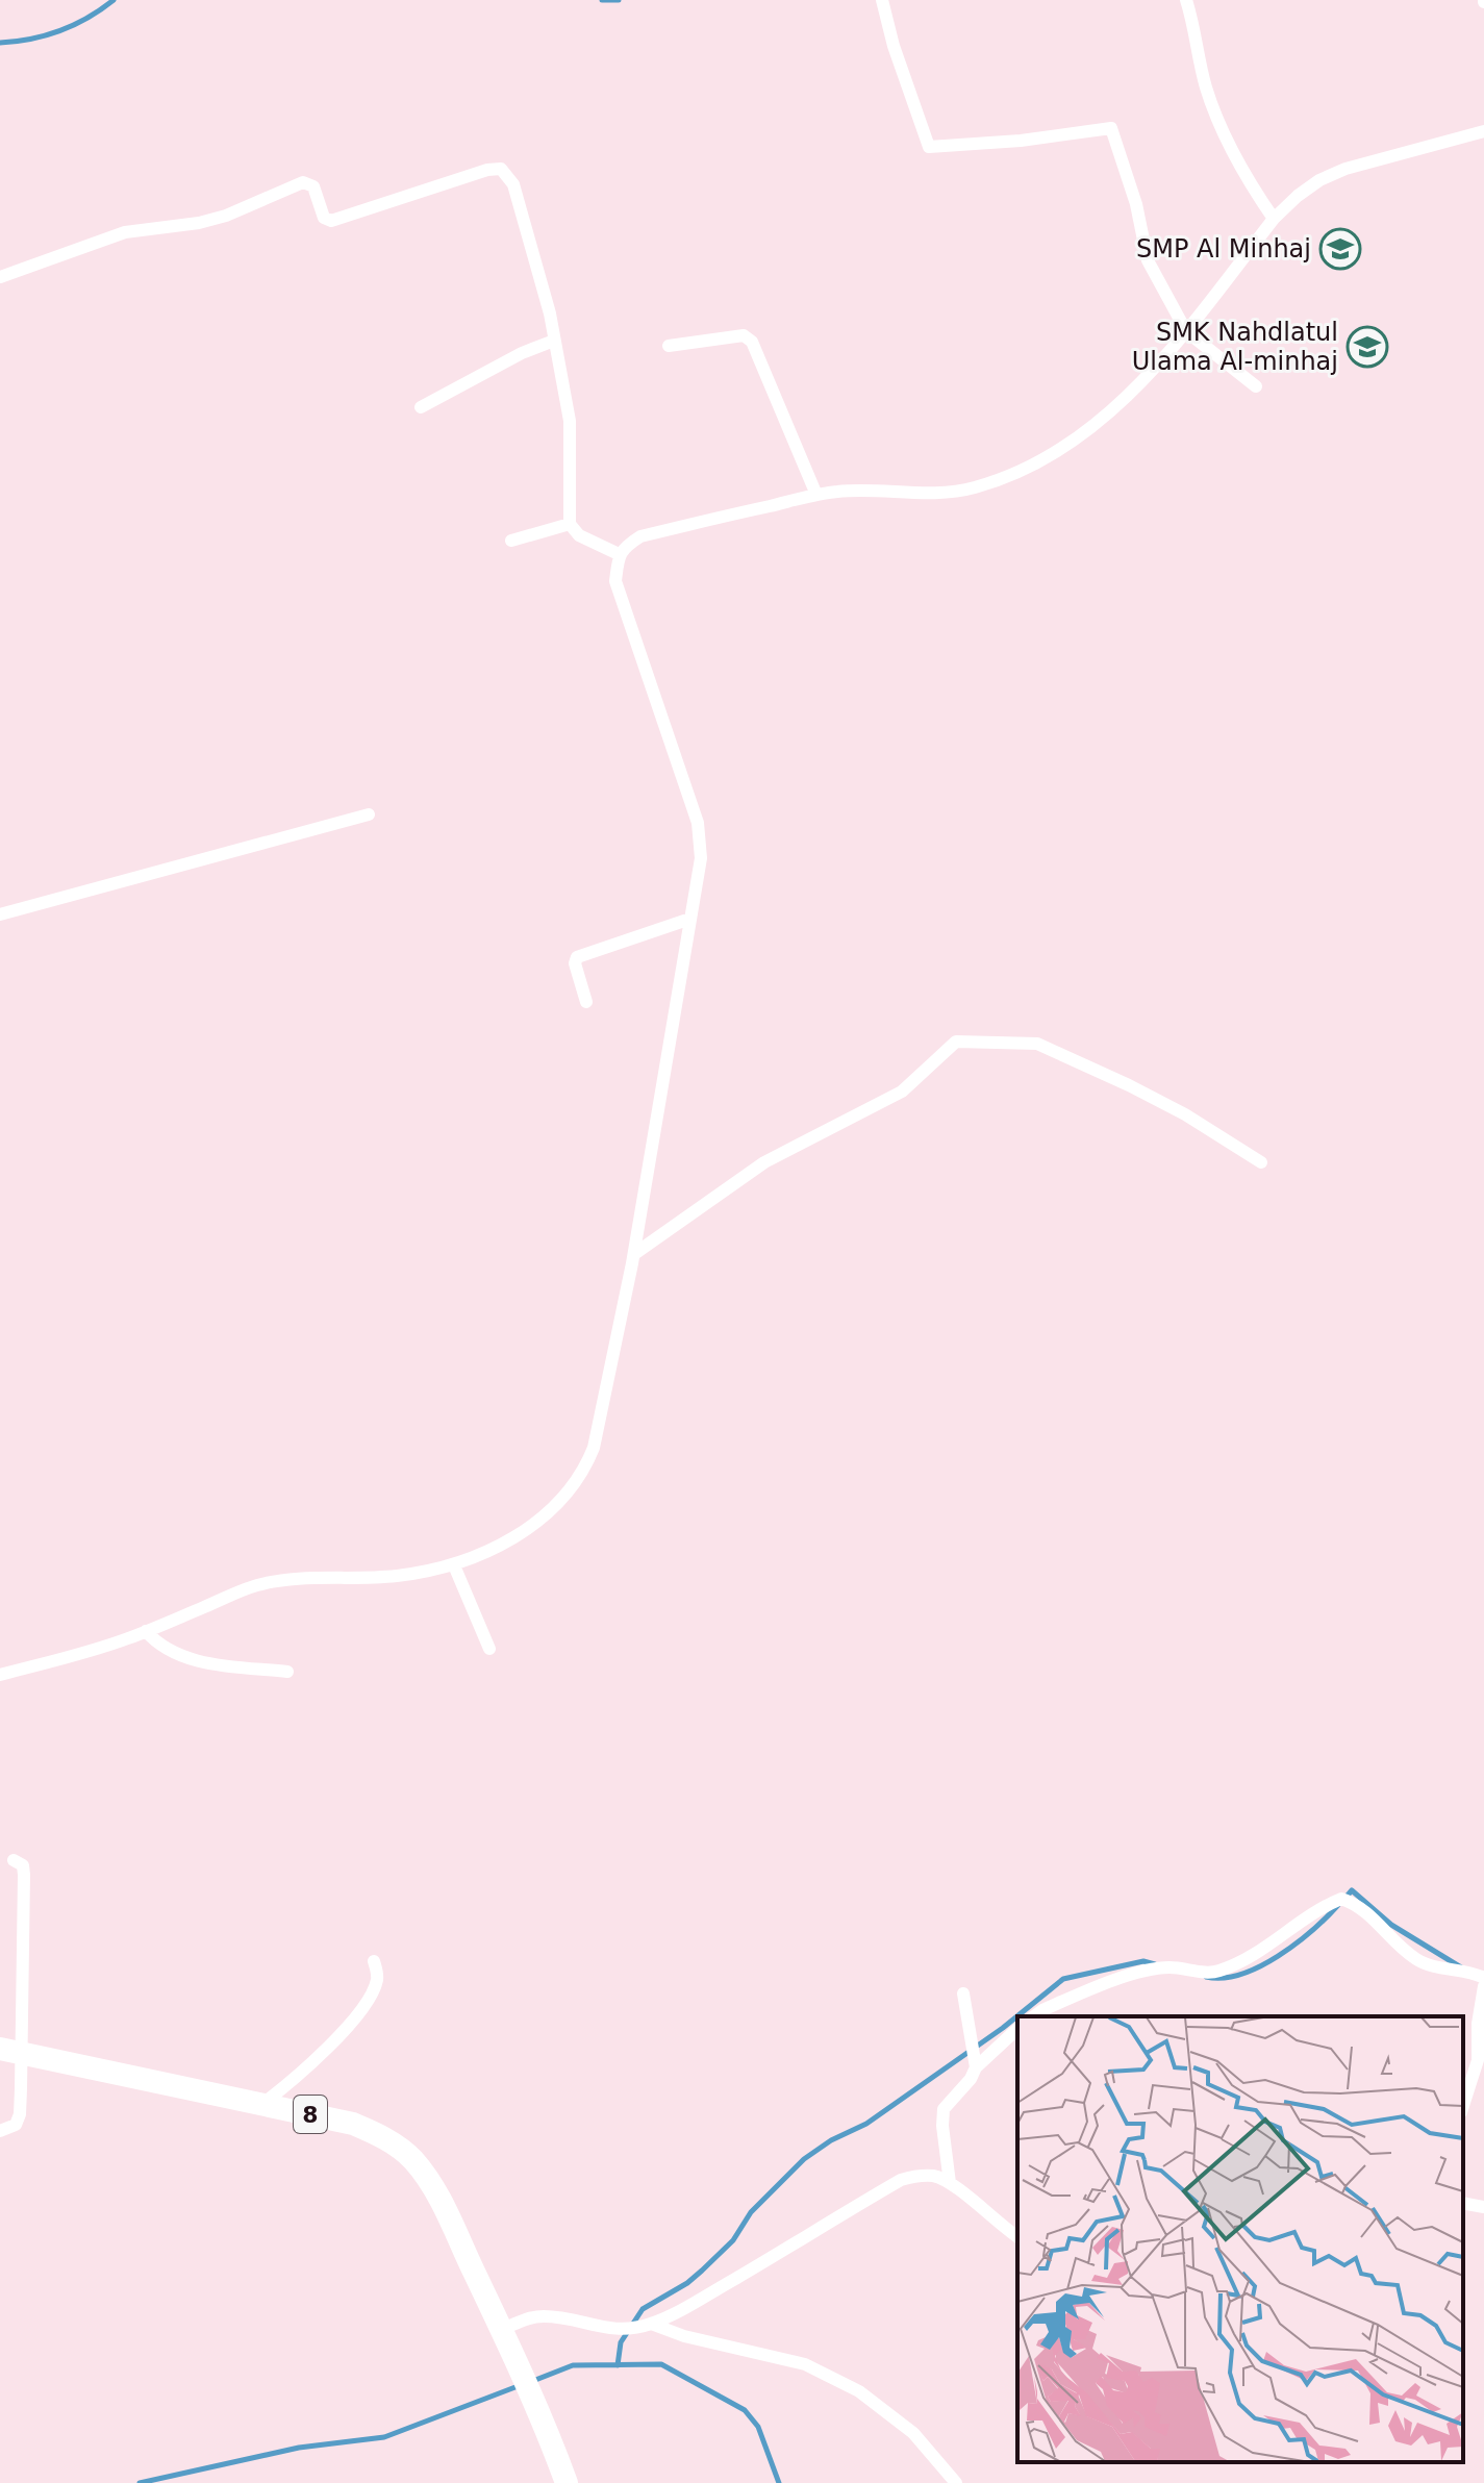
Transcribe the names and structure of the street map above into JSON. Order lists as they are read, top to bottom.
{
  "streets": {
    "highway": ["8"]
  },
  "places": {
    "school or university": ["SMP Al Minhaj", "SMK Nahdlatul Ulama Al-minhaj"]
  }
}
